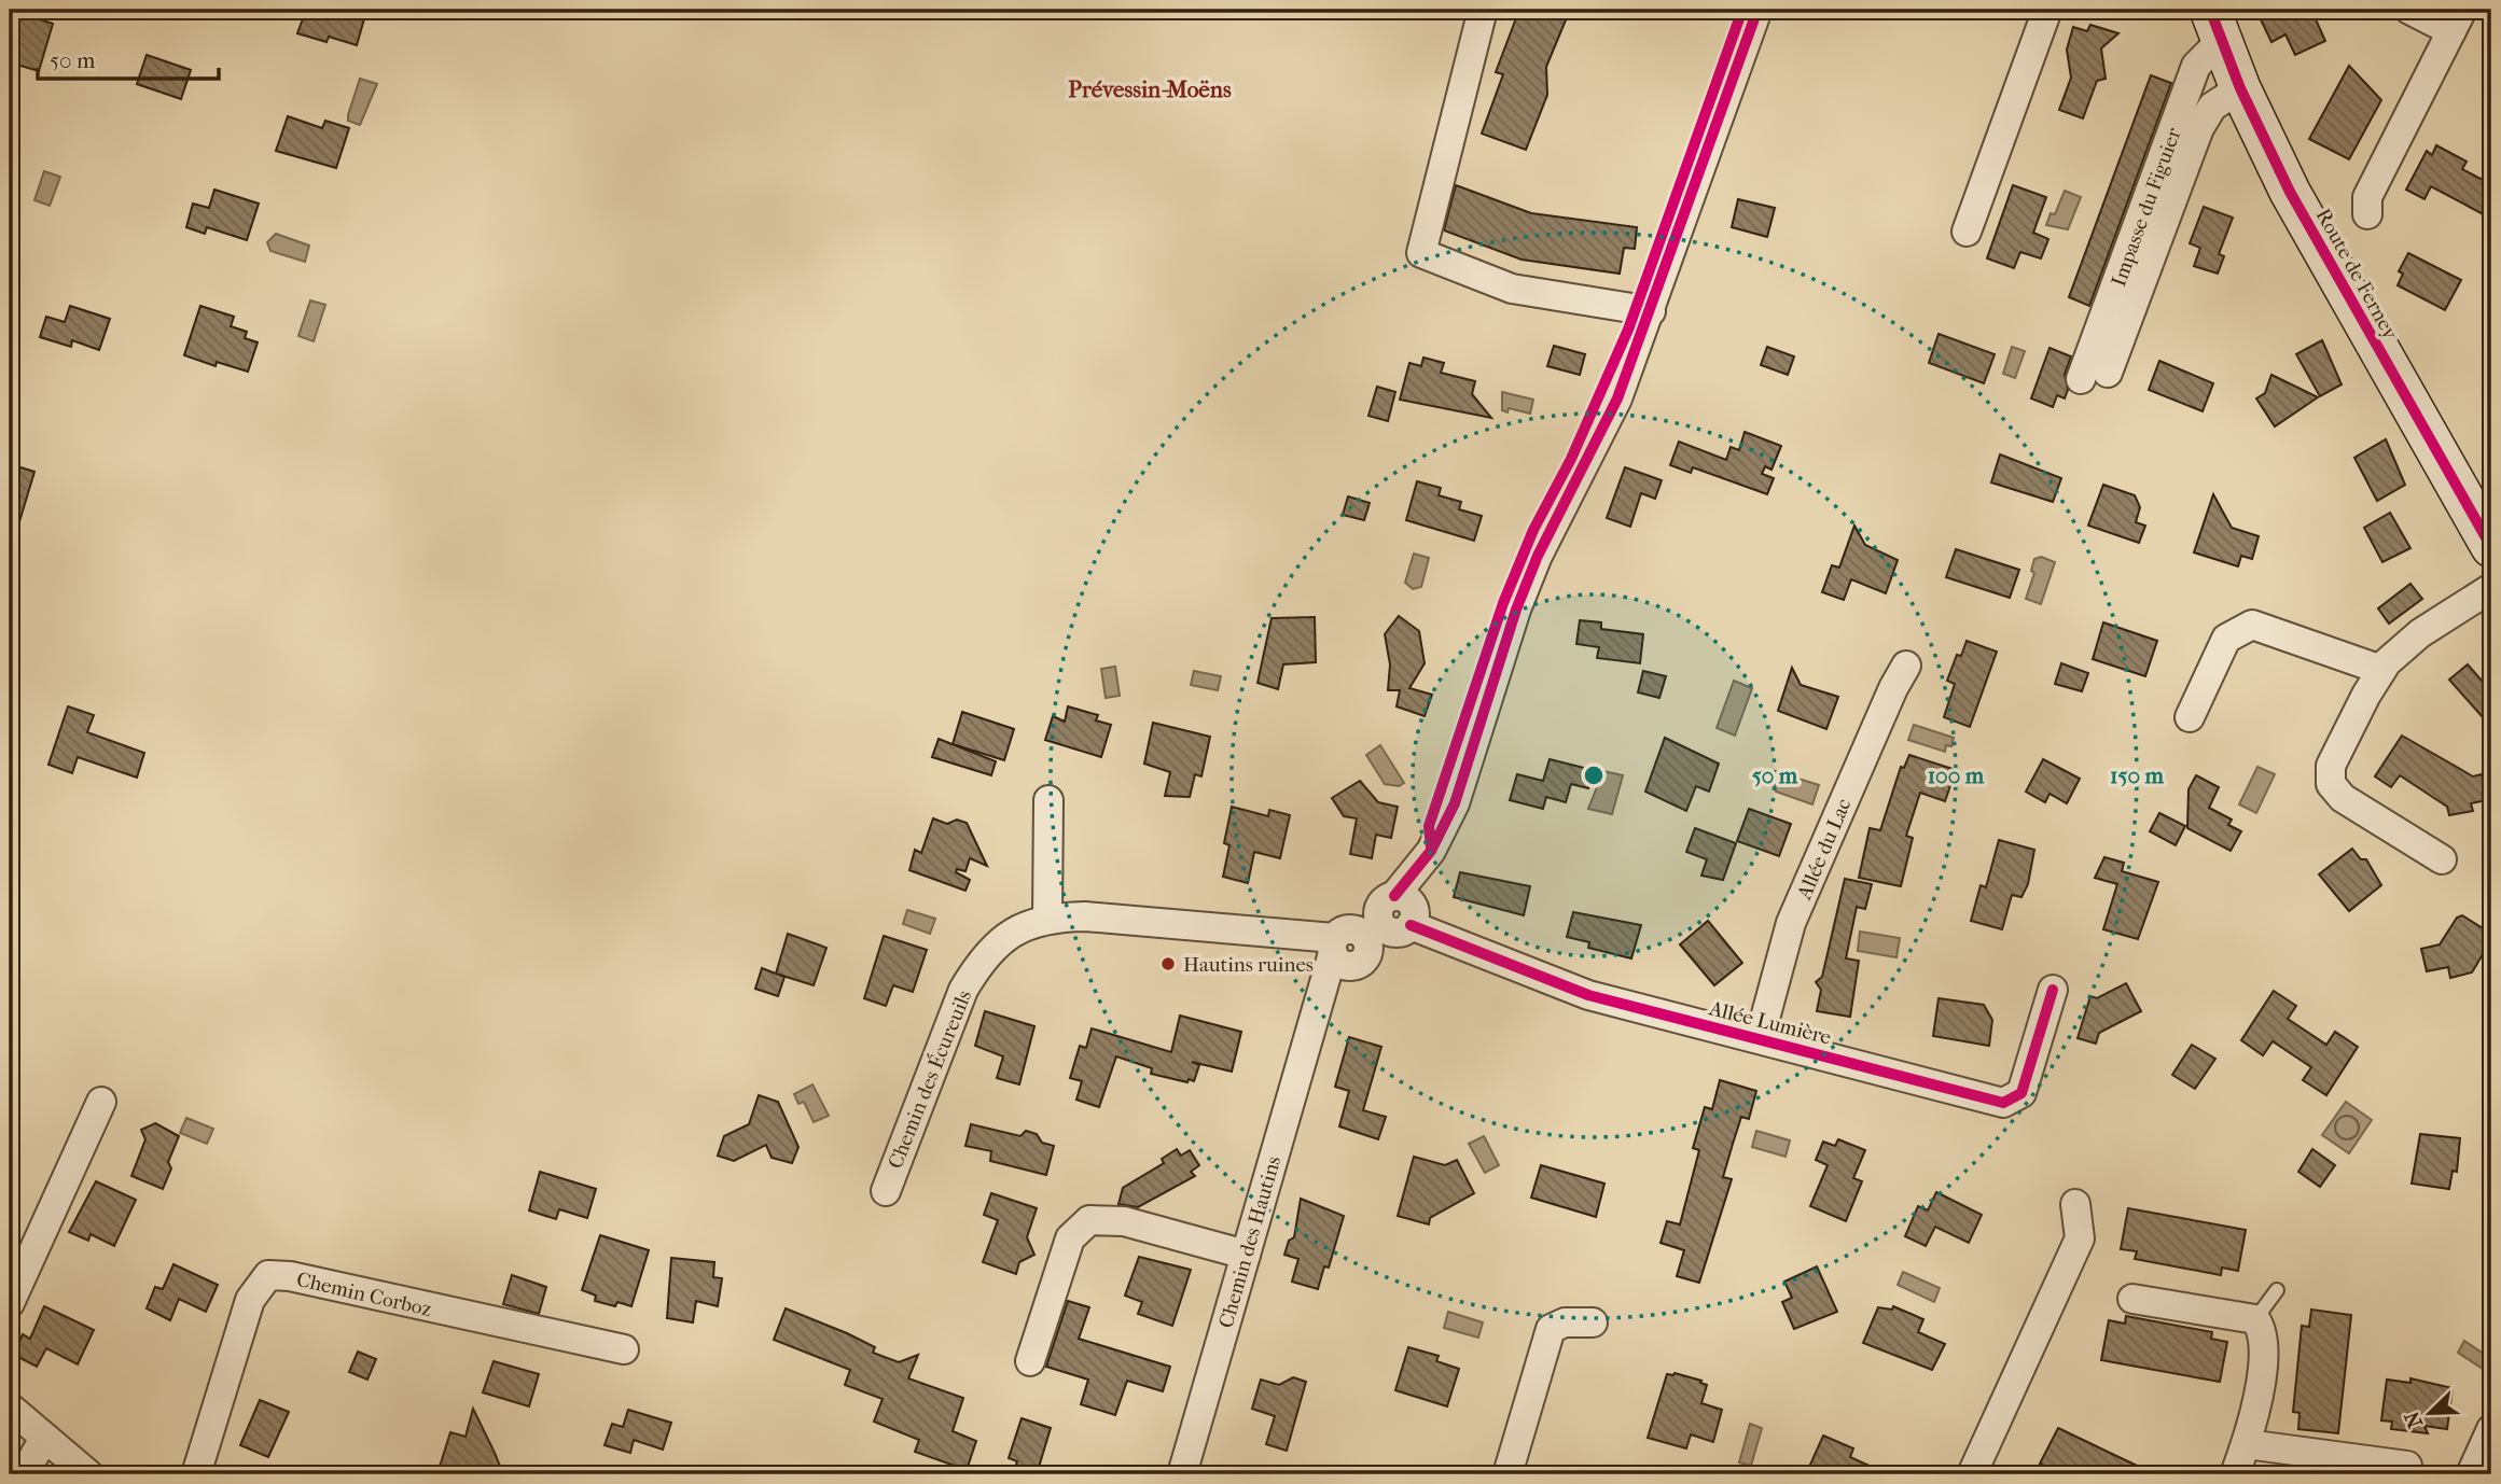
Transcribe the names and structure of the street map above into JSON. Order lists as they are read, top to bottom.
{
  "streets": {
    "main road": ["Route de Ferney"],
    "street": [
      "Impasse du Figuier",
      "Allée du Lac",
      "Allée Lumière",
      "Chemin des Écureuils",
      "Chemin des Hautins",
      "Chemin Corboz"
    ]
  },
  "crossings": [
    ["Impasse du Figuier", "Route de Ferney"],
    ["Allée du Lac", "Allée Lumière"],
    ["Allée Lumière", "Chemin des Hautins"],
    ["Chemin des Écureuils", "Chemin des Hautins"]
  ],
  "districts": ["Prévessin-Moëns"],
  "places": ["Hautins ruines"],
  "scale_bar": "50 m",
  "north": "bottom left",
  "rings": ["50 m", "100 m", "150 m"]
}
